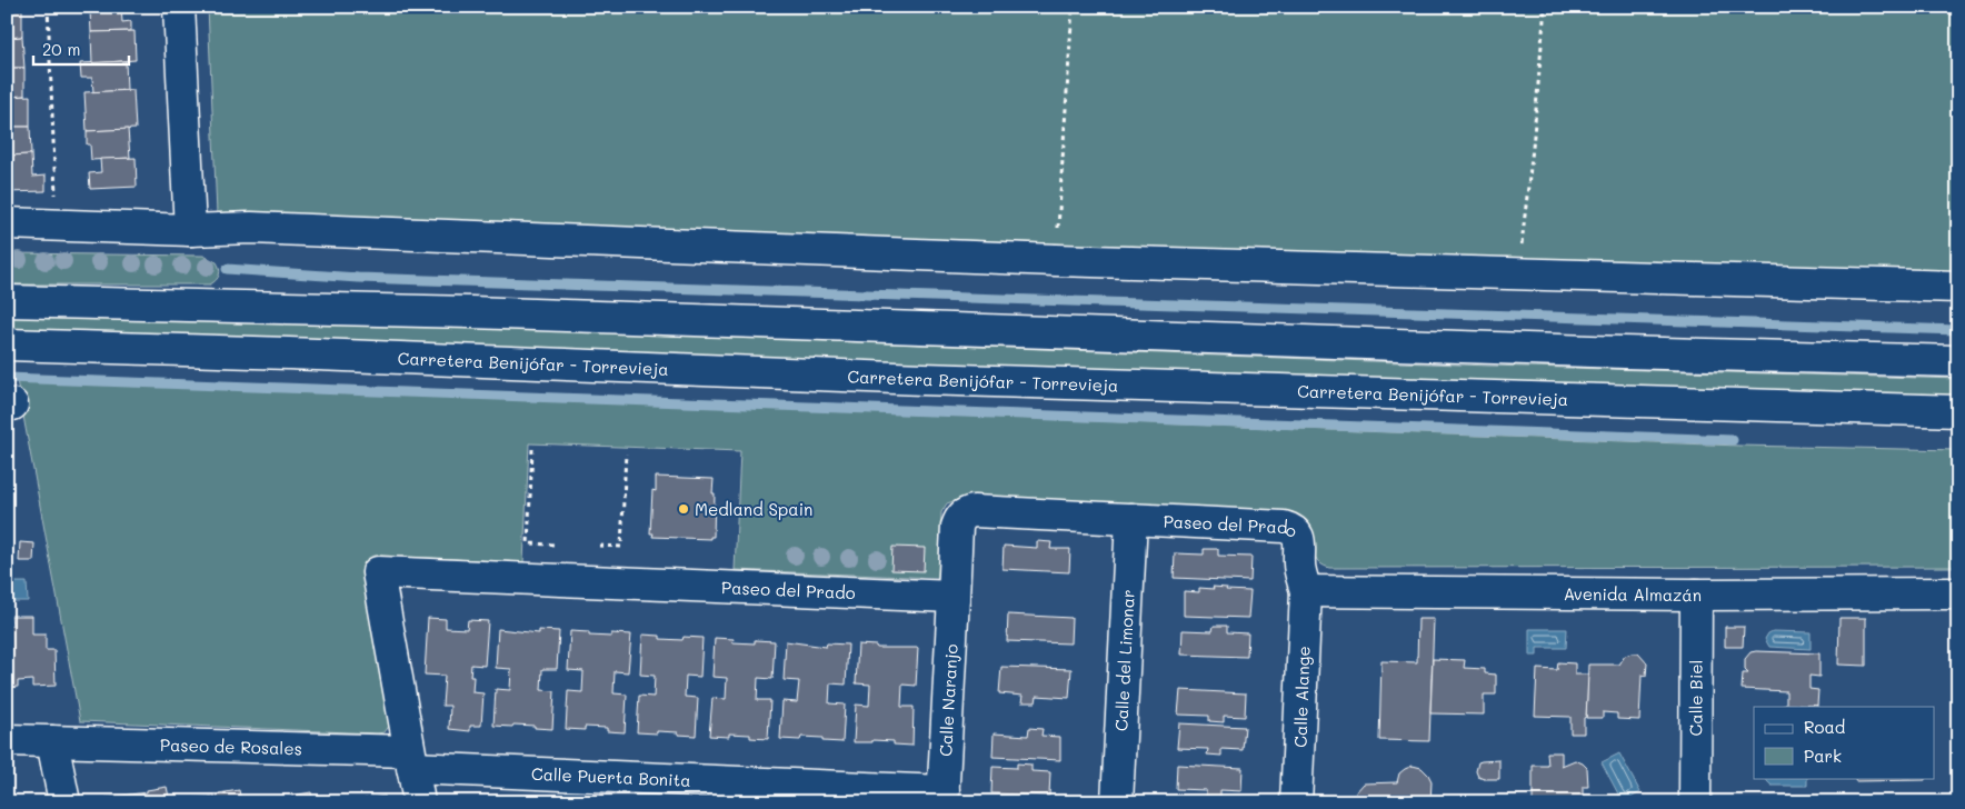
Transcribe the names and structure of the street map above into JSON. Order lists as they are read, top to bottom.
{
  "streets": {
    "street": [
      "Carretera Benijófar - Torrevieja",
      "Paseo del Prado",
      "Avenida Almazán",
      "Calle del Limonar",
      "Calle Alange",
      "Calle Biel",
      "Calle Naranjo",
      "Paseo de Rosales",
      "Calle Puerta Bonita"
    ]
  },
  "crossings": [
    ["Paseo del Prado", "Avenida Almazán"],
    ["Paseo del Prado", "Calle del Limonar"],
    ["Paseo del Prado", "Calle Alange"],
    ["Paseo del Prado", "Calle Naranjo"],
    ["Paseo del Prado", "Paseo de Rosales"],
    ["Paseo del Prado", "Calle Puerta Bonita"],
    ["Avenida Almazán", "Calle Alange"],
    ["Avenida Almazán", "Calle Biel"],
    ["Calle Naranjo", "Calle Puerta Bonita"],
    ["Paseo de Rosales", "Calle Puerta Bonita"]
  ],
  "places": ["Medland Spain"],
  "legend": ["Road", "Park"],
  "scale_bar": "20 m"
}
